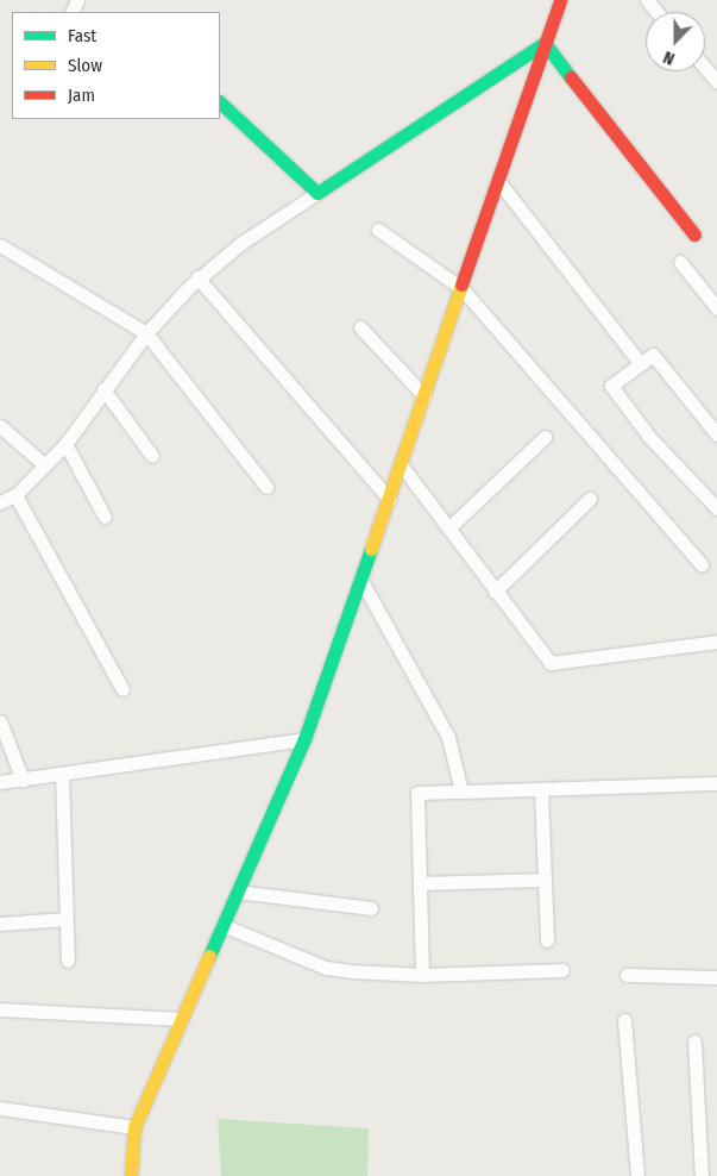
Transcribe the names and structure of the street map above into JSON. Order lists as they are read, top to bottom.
{
  "legend": ["Fast", "Slow", "Jam"],
  "north": "bottom"
}
